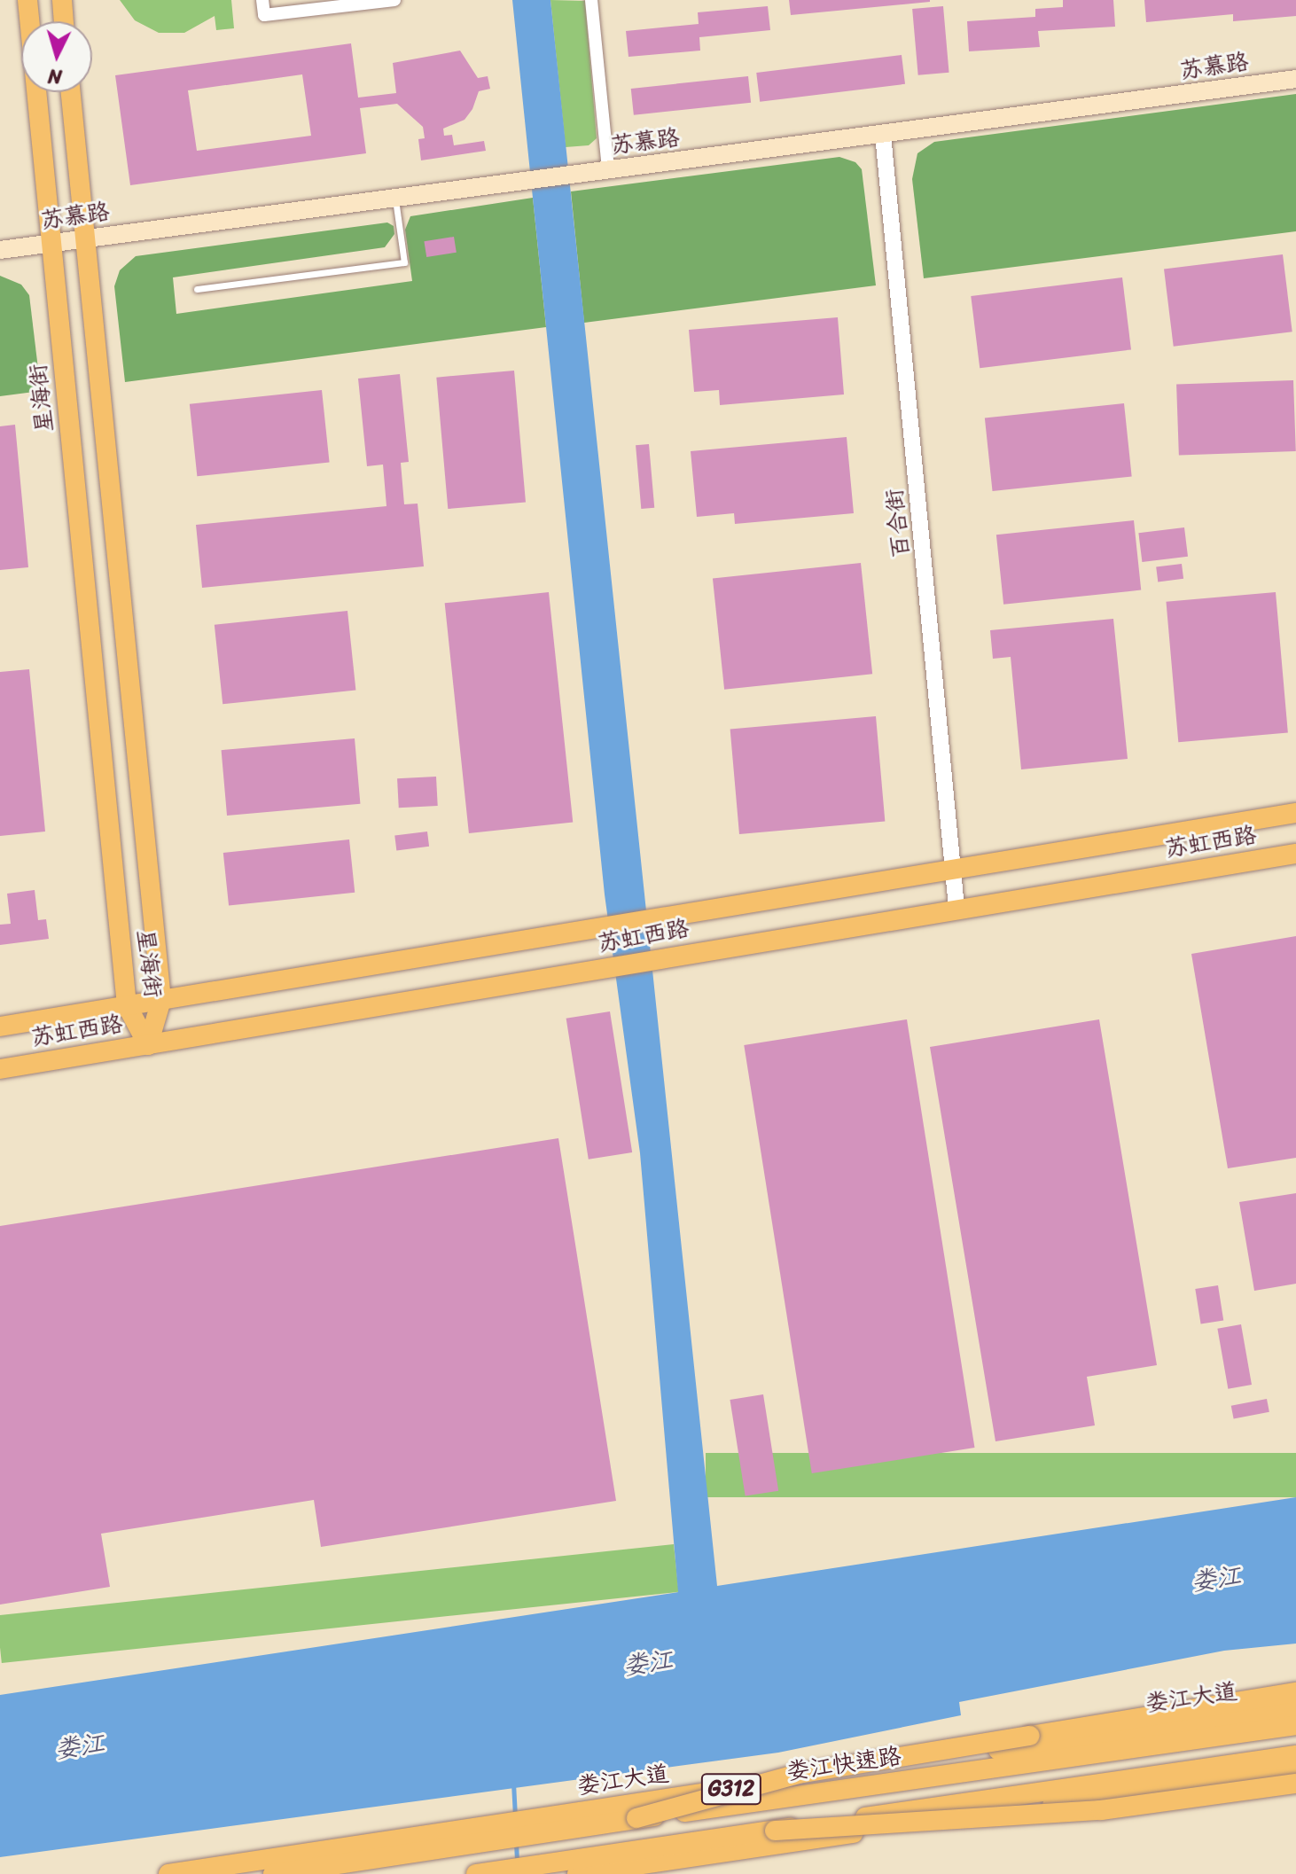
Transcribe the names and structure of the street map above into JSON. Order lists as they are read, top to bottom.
{
  "streets": {
    "main road": [
      "苏慕路",
      "星海街",
      "苏虹西路",
      "娄江大道",
      "娄江快速路",
      "G312"
    ],
    "street": ["百合街"]
  },
  "crossings": [
    ["苏慕路", "星海街"],
    ["苏慕路", "百合街"],
    ["星海街", "苏虹西路"],
    ["百合街", "苏虹西路"]
  ],
  "water": ["娄江"],
  "north": "bottom"
}
